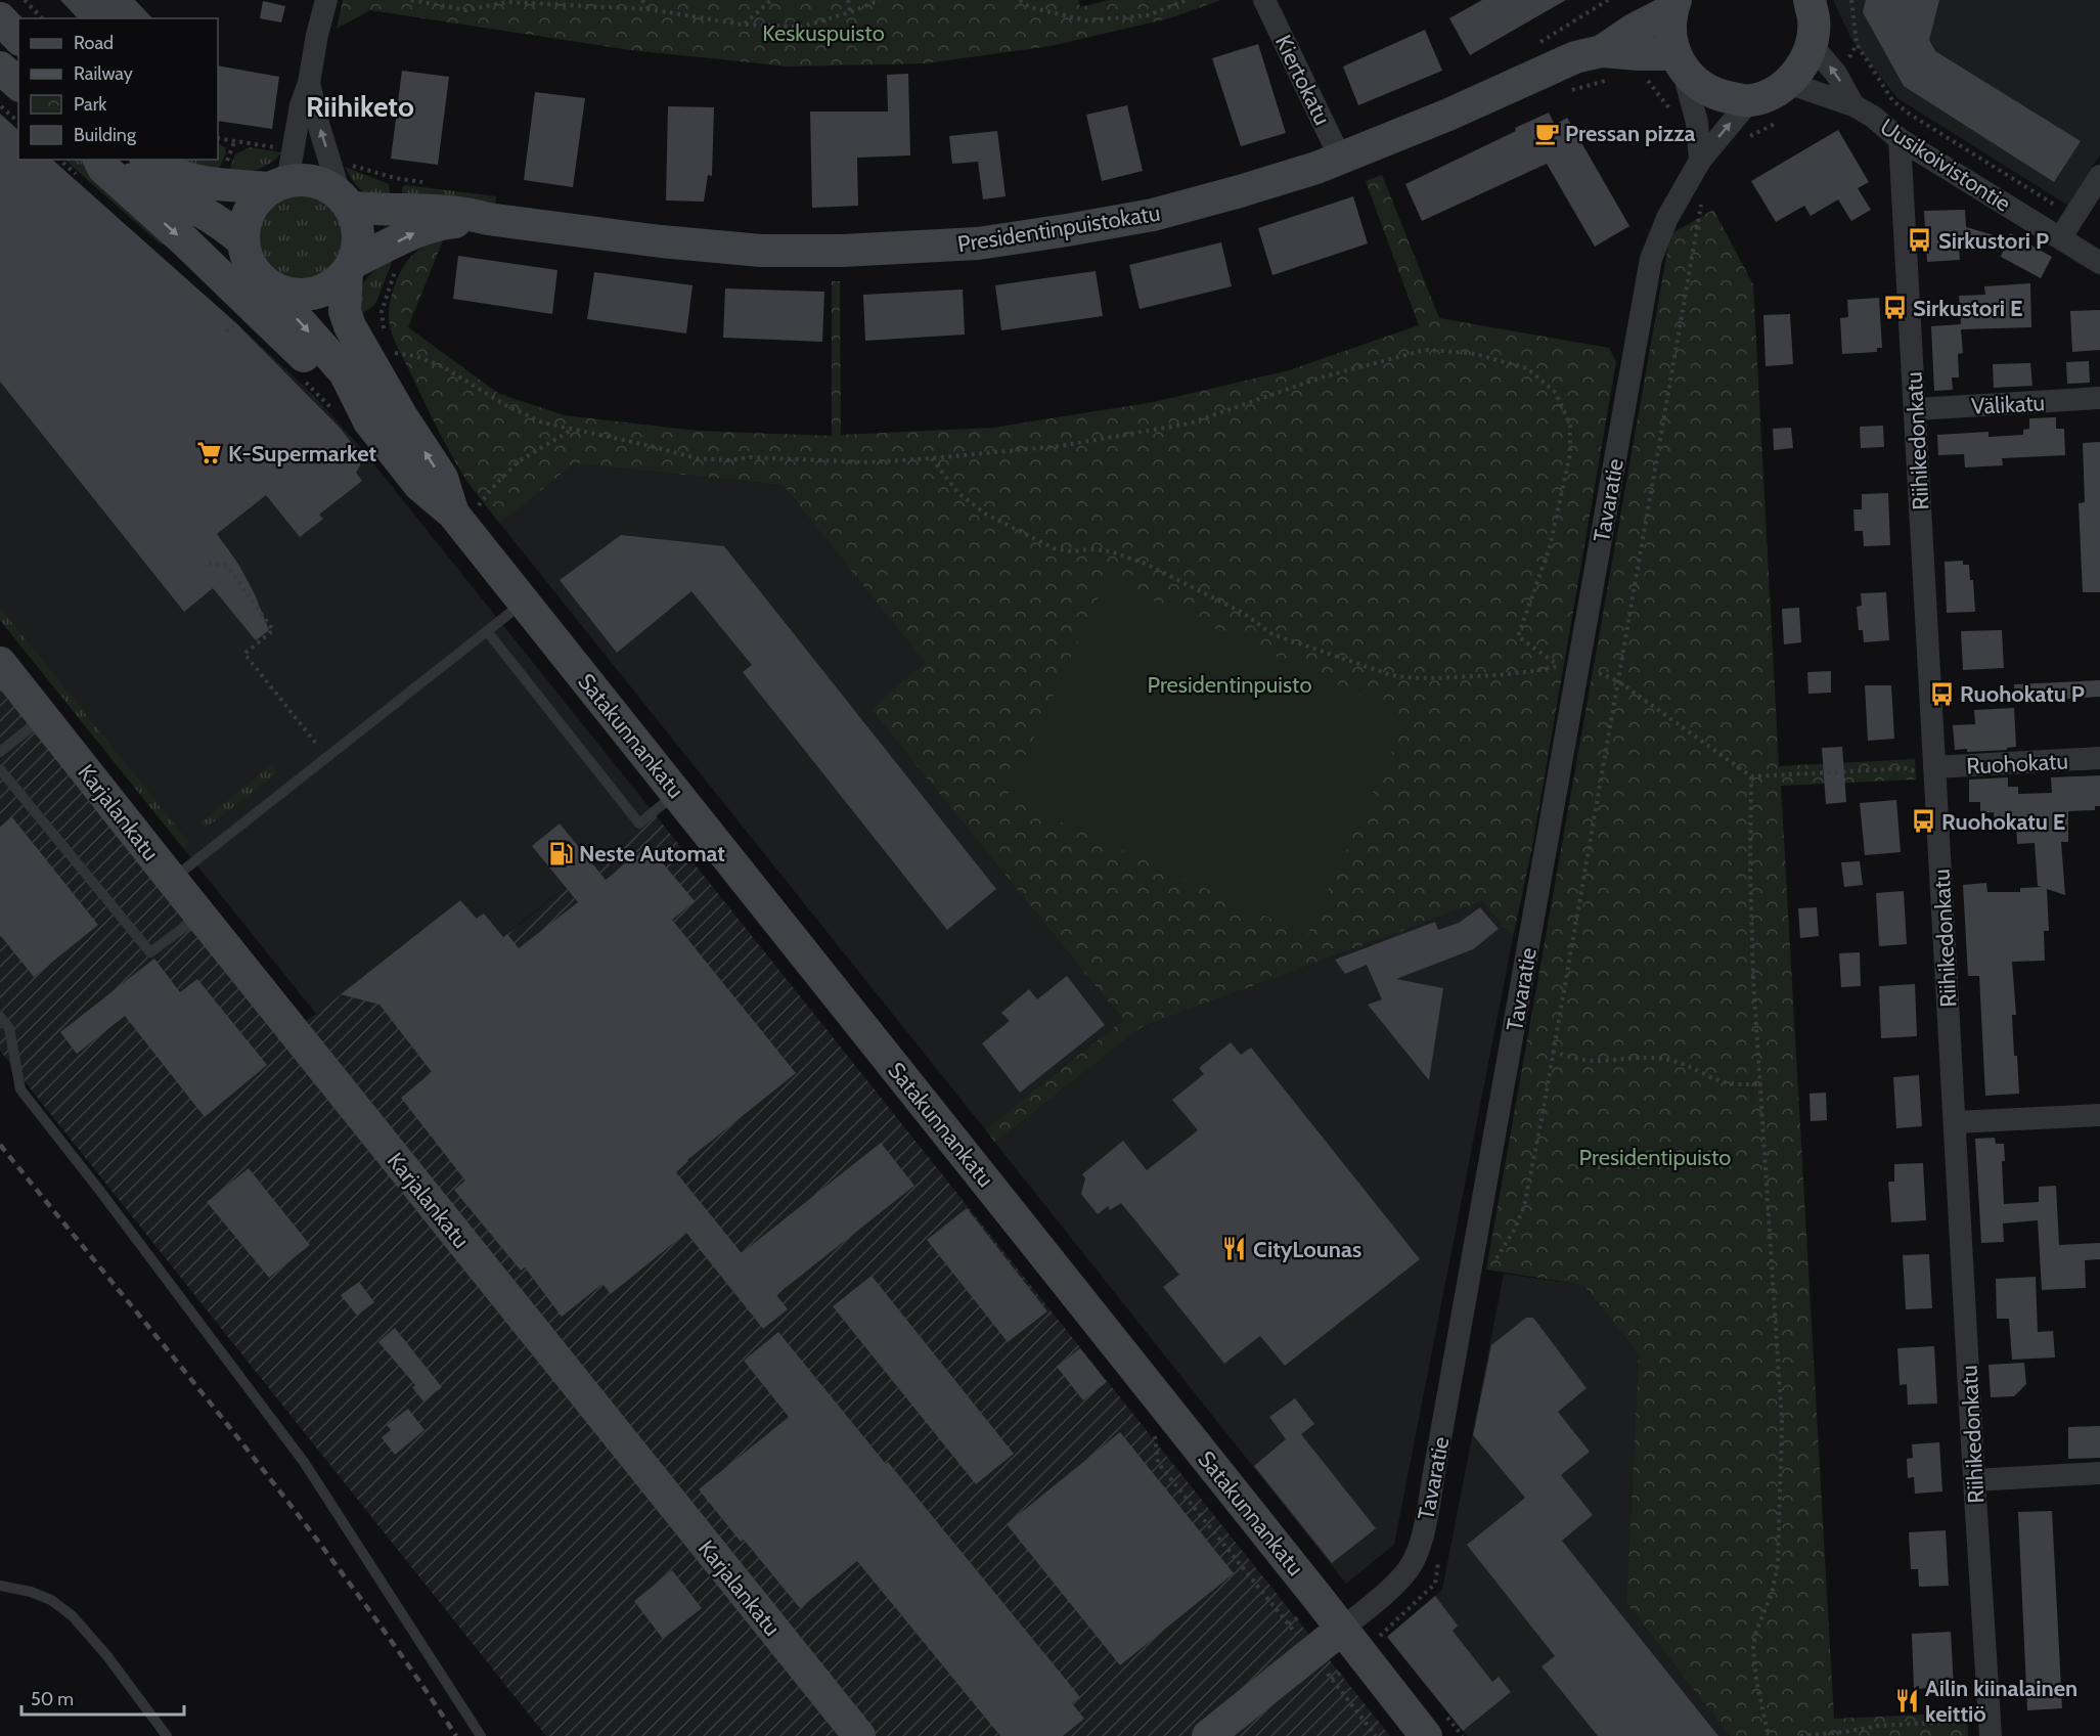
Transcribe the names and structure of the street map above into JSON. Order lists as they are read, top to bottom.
{
  "streets": {
    "street": [
      "Kiertokatu",
      "Uusikoivistontie",
      "Presidentinpuistokatu",
      "Välikatu",
      "Riihikedonkatu",
      "Tavaratie",
      "Satakunnankatu",
      "Ruohokatu",
      "Karjalankatu"
    ]
  },
  "crossings": [
    ["Kiertokatu", "Presidentinpuistokatu"],
    ["Uusikoivistontie", "Riihikedonkatu"],
    ["Presidentinpuistokatu", "Satakunnankatu"],
    ["Välikatu", "Riihikedonkatu"],
    ["Riihikedonkatu", "Ruohokatu"],
    ["Tavaratie", "Satakunnankatu"]
  ],
  "districts": ["Riihiketo"],
  "parks": ["Keskuspuisto", "Presidentinpuisto", "Presidentipuisto"],
  "places": {
    "cafe": ["Pressan pizza"],
    "bus stop": [
      "Sirkustori P",
      "Sirkustori E",
      "Ruohokatu P",
      "Ruohokatu E"
    ],
    "supermarket": ["K-Supermarket"],
    "fuel station": ["Neste Automat"],
    "restaurant": ["CityLounas", "Ailin kiinalainen keittiö"]
  },
  "legend": [
    "Road",
    "Railway",
    "Park",
    "Building"
  ],
  "scale_bar": "50 m"
}
